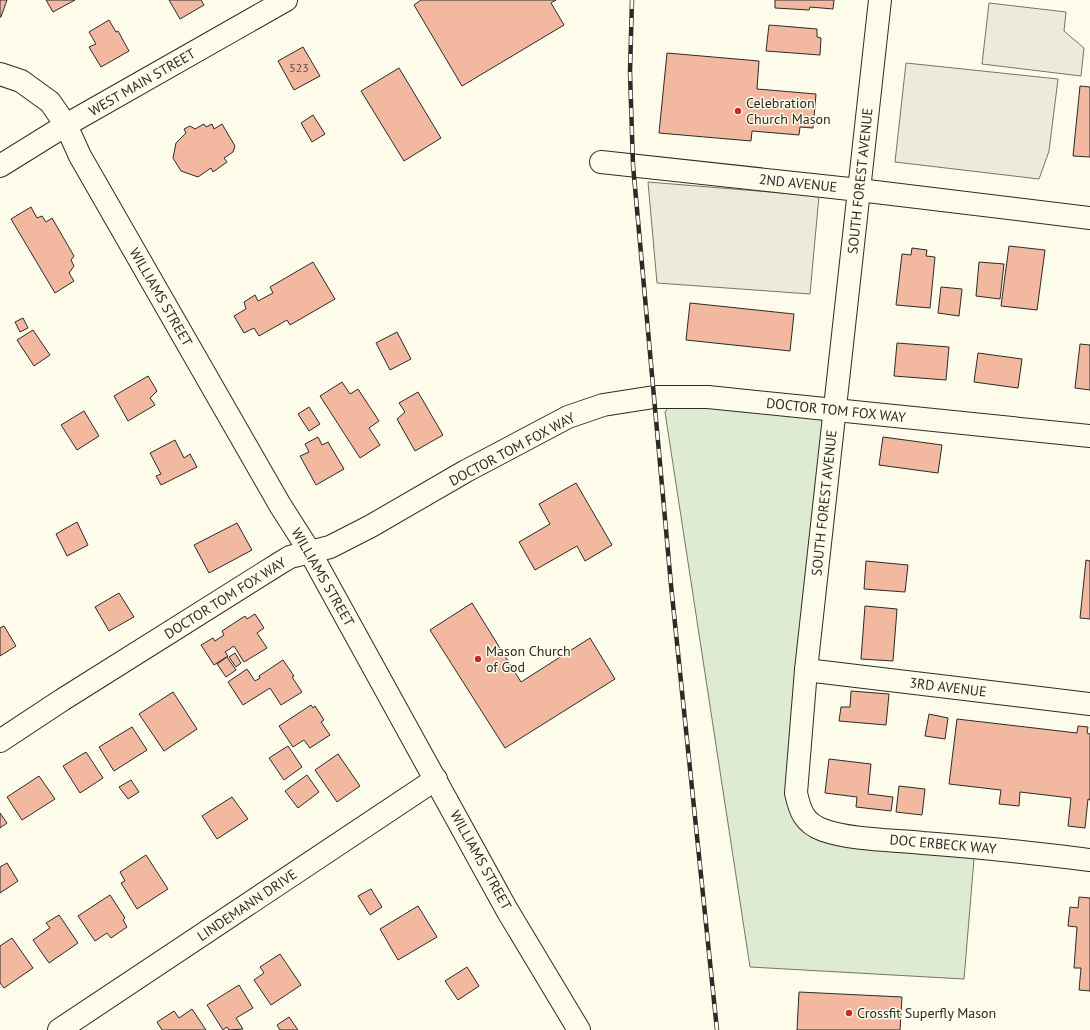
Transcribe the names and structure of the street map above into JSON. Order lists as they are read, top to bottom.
{
  "streets": {
    "street": [
      "WEST MAIN STREET",
      "SOUTH FOREST AVENUE",
      "2ND AVENUE",
      "WILLIAMS STREET",
      "DOCTOR TOM FOX WAY",
      "3RD AVENUE",
      "DOC ERBECK WAY",
      "LINDEMANN DRIVE"
    ]
  },
  "crossings": [
    ["WEST MAIN STREET", "WILLIAMS STREET"],
    ["SOUTH FOREST AVENUE", "2ND AVENUE"],
    ["SOUTH FOREST AVENUE", "DOCTOR TOM FOX WAY"],
    ["SOUTH FOREST AVENUE", "3RD AVENUE"],
    ["SOUTH FOREST AVENUE", "DOC ERBECK WAY"],
    ["WILLIAMS STREET", "DOCTOR TOM FOX WAY"],
    ["WILLIAMS STREET", "LINDEMANN DRIVE"]
  ],
  "places": ["Celebration Church Mason", "Mason Church of God", "Crossfit Superfly Mason"],
  "house_numbers": ["523"]
}
